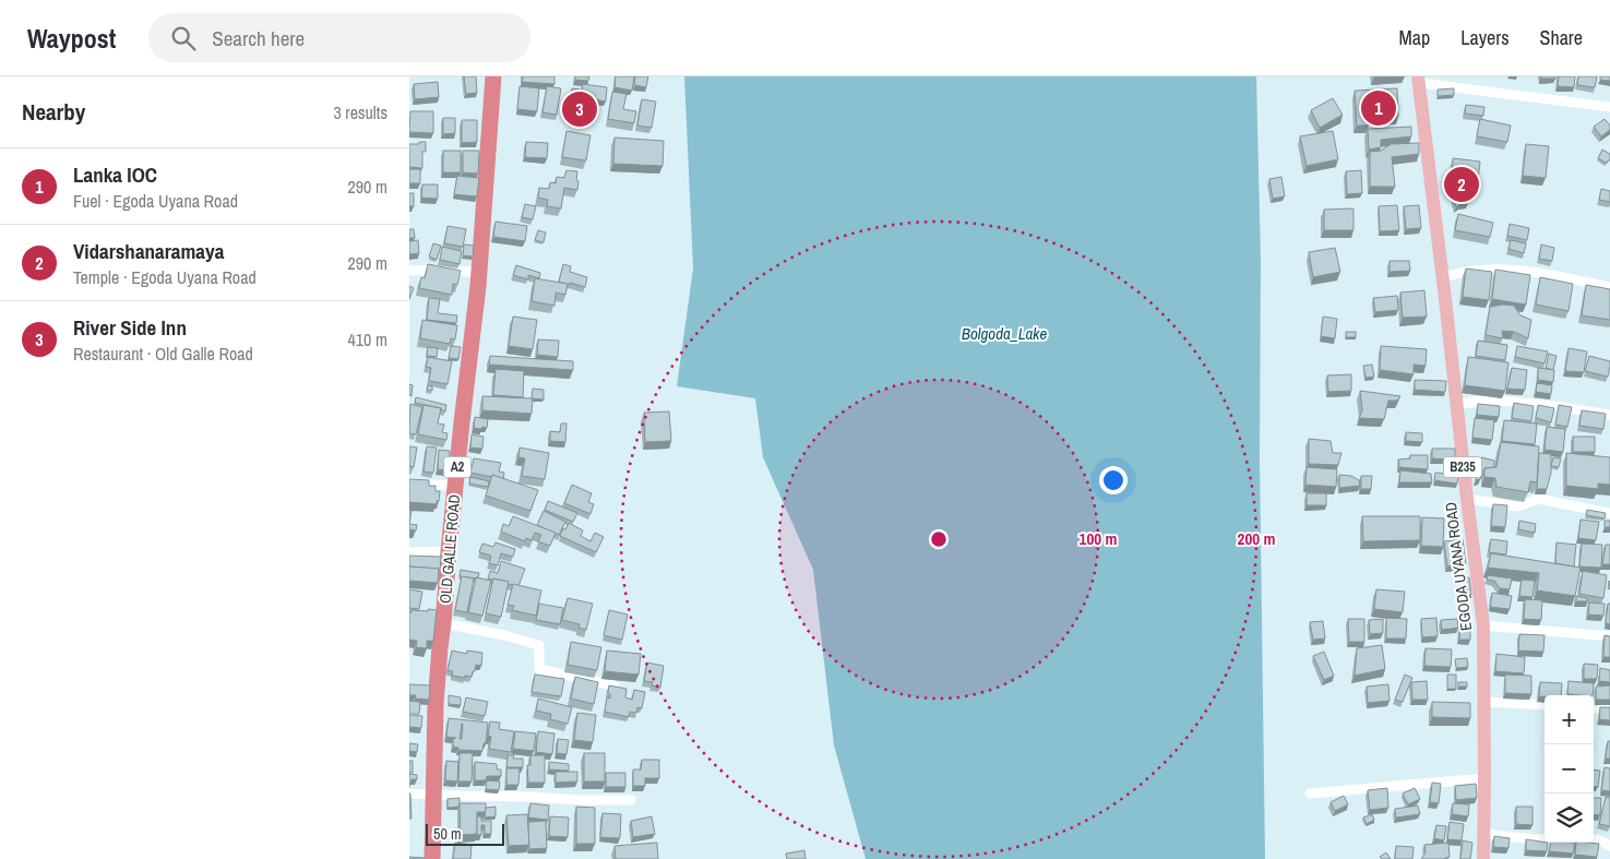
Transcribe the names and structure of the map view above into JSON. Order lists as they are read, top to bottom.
{
  "streets": {
    "highway": ["A2", "OLD GALLE ROAD"],
    "main road": ["B235", "EGODA UYANA ROAD"]
  },
  "water": ["Bolgoda_Lake"],
  "scale_bar": "50 m",
  "page": {
    "header": "Waypost",
    "search": "Search here",
    "nav": ["Map", "Layers", "Share"],
    "heading": ["Nearby", "3 results"],
    "pins": ["1", "3", "2"],
    "list": [
      {
        "mark": "1",
        "name": "Lanka IOC",
        "note": "Fuel · Egoda Uyana Road",
        "value": "290 m"
      },
      {
        "mark": "2",
        "name": "Vidarshanaramaya",
        "note": "Temple · Egoda Uyana Road",
        "value": "290 m"
      },
      {
        "mark": "3",
        "name": "River Side Inn",
        "note": "Restaurant · Old Galle Road",
        "value": "410 m"
      }
    ],
    "map_buttons": ["+", "−"],
    "scale": "50 m"
  },
  "rings": ["100 m", "200 m"]
}
